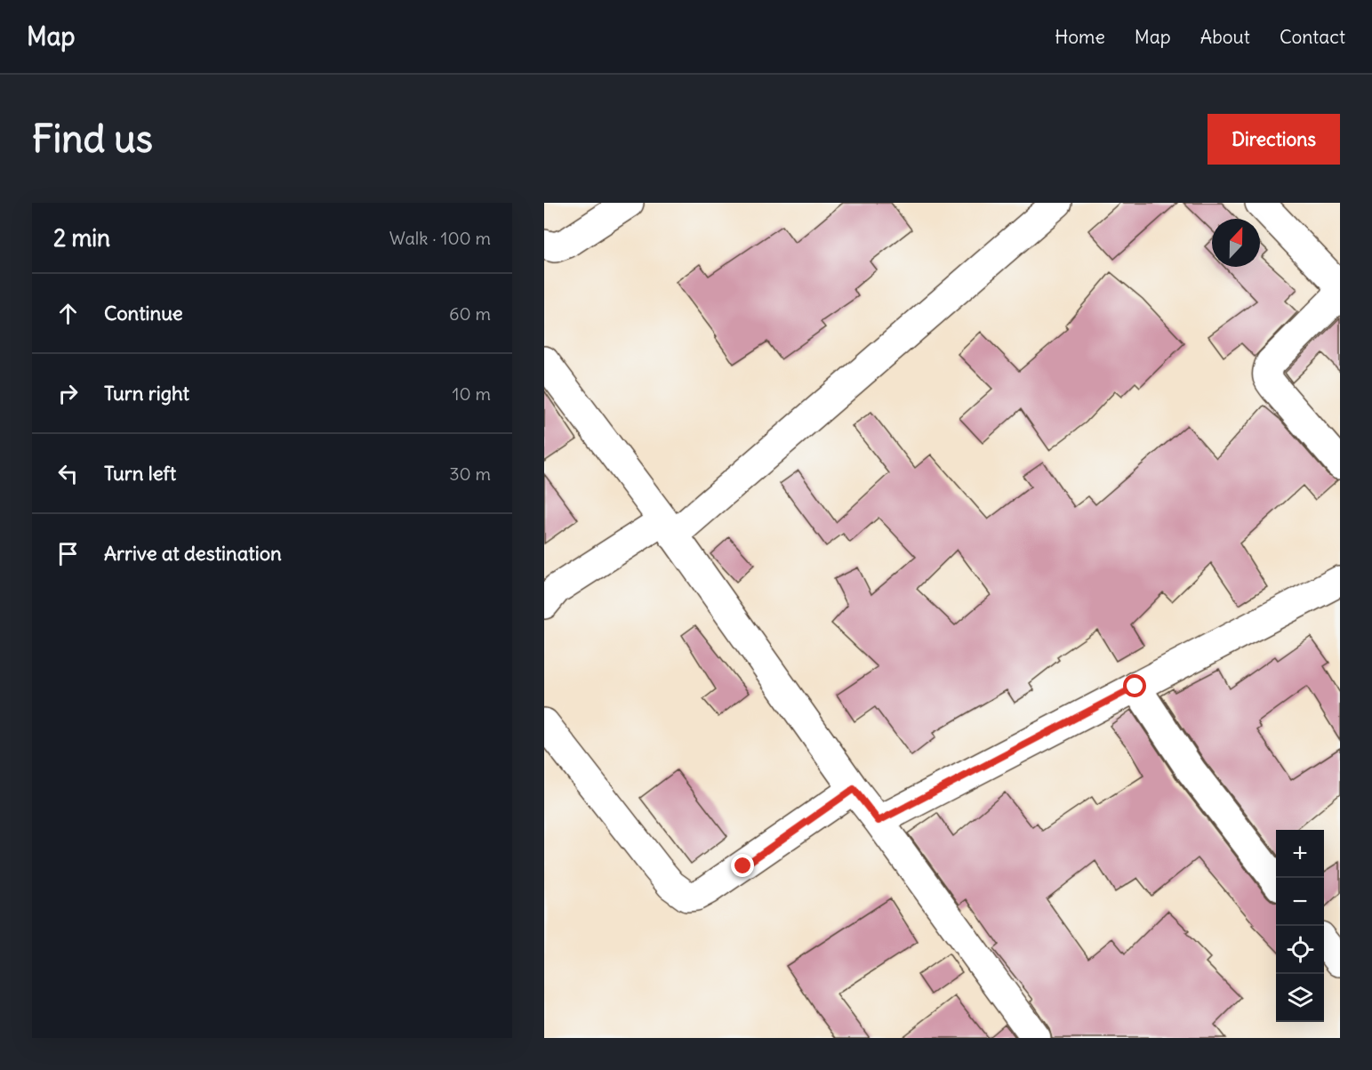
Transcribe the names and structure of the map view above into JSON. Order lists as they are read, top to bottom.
{
  "north": "top",
  "page": {
    "header": "Map",
    "nav": [
      "Home",
      "Map",
      "About",
      "Contact"
    ],
    "buttons": "Directions",
    "title": "Find us",
    "heading": ["2 min", "Walk · 100 m"],
    "list": [
      ["Continue", "60 m"],
      ["Turn right", "10 m"],
      ["Turn left", "30 m"],
      "Arrive at destination"
    ],
    "map_buttons": ["+", "−"]
  }
}
